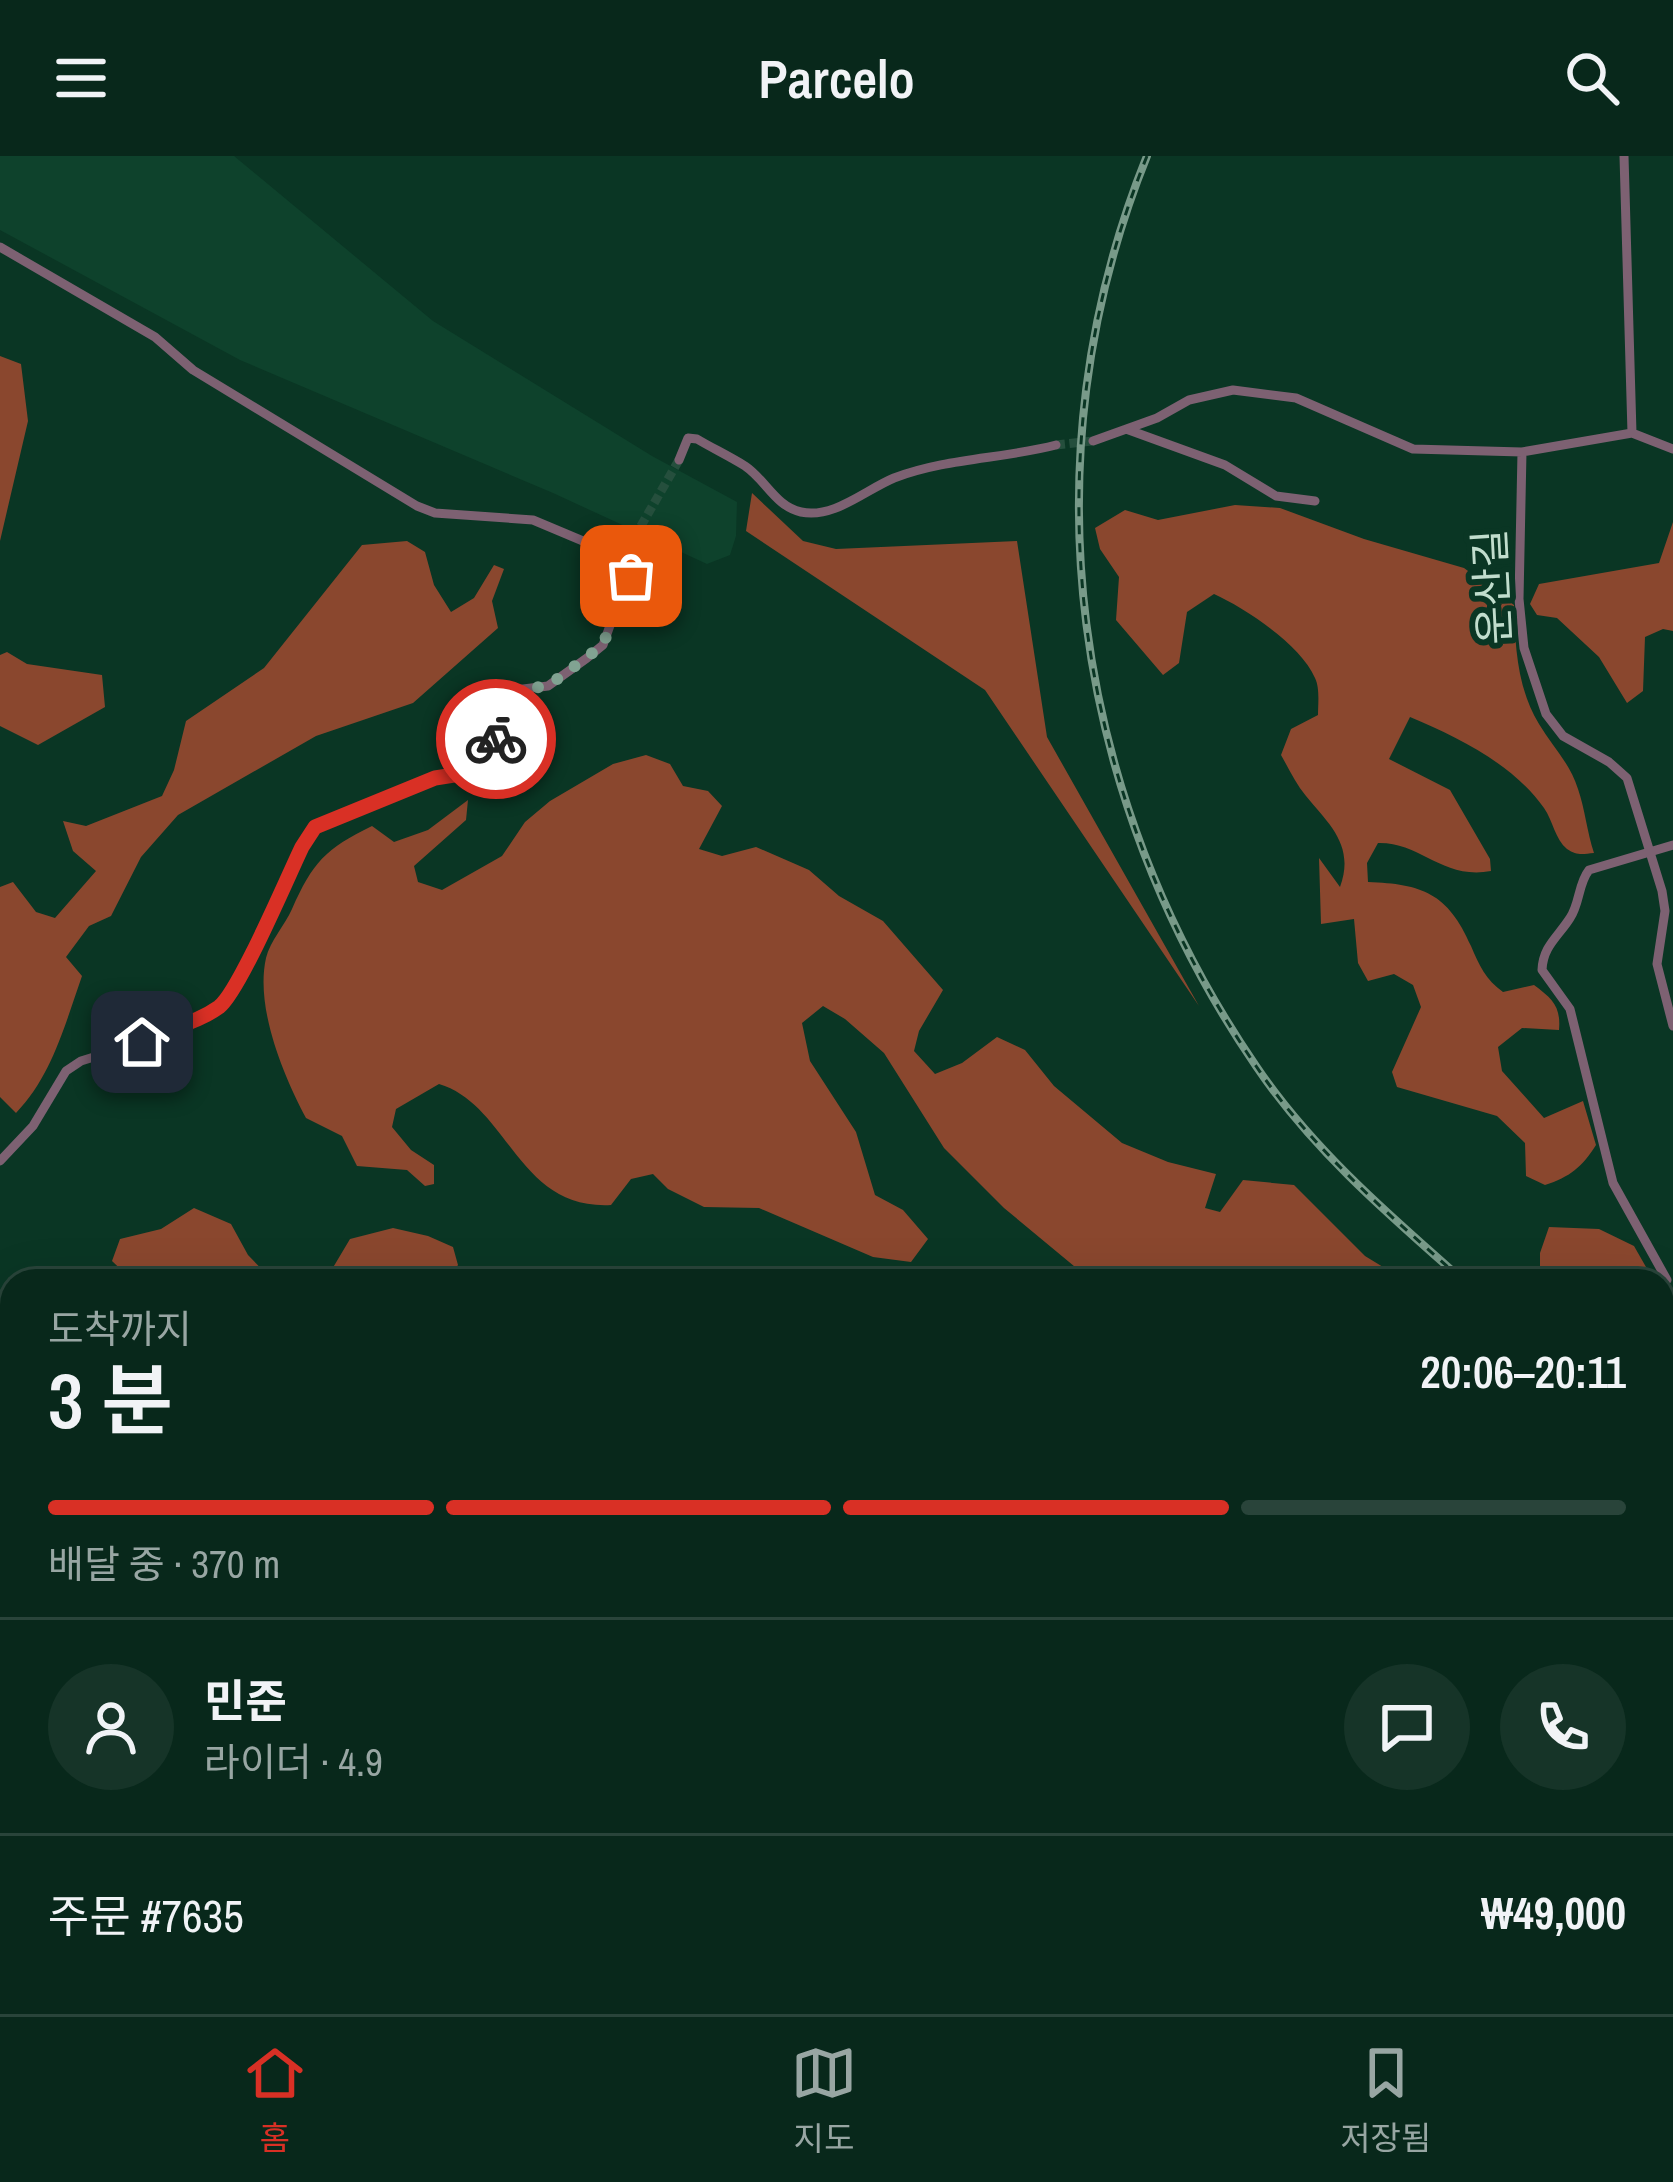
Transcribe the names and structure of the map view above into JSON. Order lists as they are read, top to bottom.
{
  "streets": {
    "street": ["운산길"]
  },
  "page": {
    "header": "Parcelo",
    "heading": ["3 분", "도착까지", "20:06–20:11"],
    "panel": [
      "민준",
      "라이더 · 4.9",
      "주문 #7635",
      "₩49,000"
    ],
    "bar": "배달 중 · 370 m",
    "tabs": ["홈", "지도", "저장됨"]
  }
}
